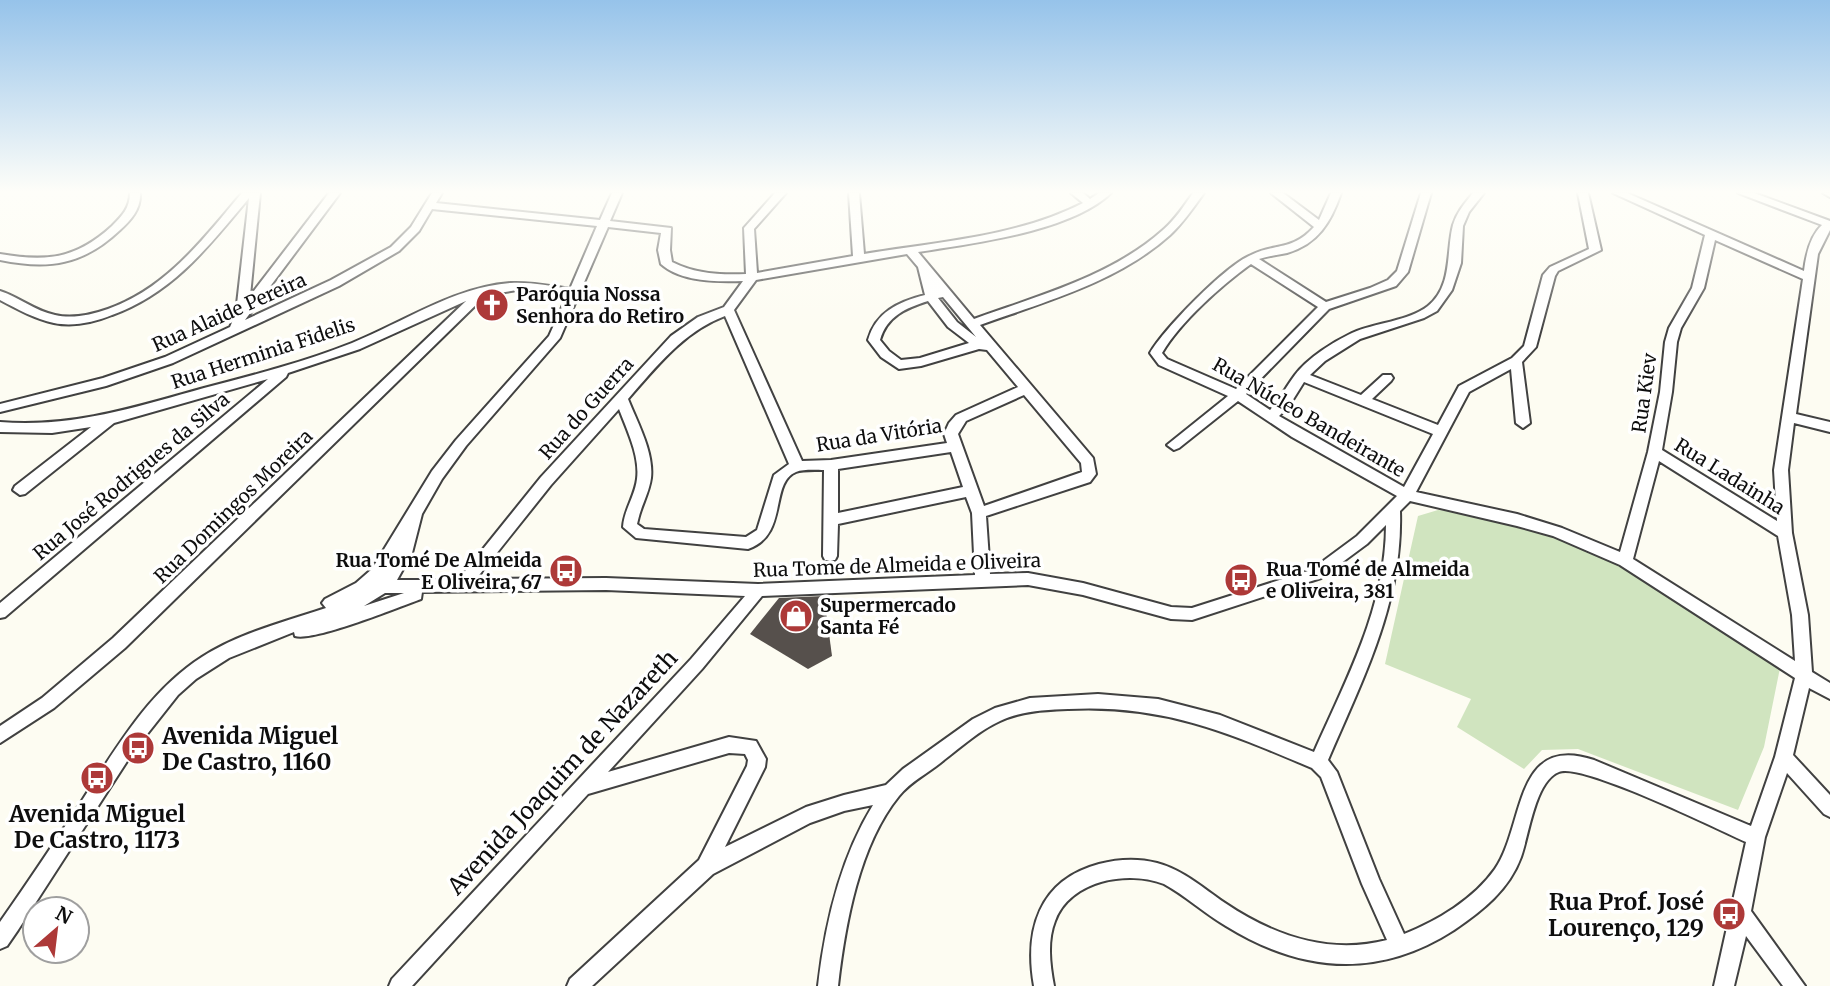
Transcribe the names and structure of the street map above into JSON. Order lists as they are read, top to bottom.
{
  "streets": {
    "street": [
      "Rua Alaide Pereira",
      "Rua Herminia Fidelis",
      "Rua Kiev",
      "Rua do Guerra",
      "Rua Núcleo Bandeirante",
      "Rua da Vitória",
      "Rua José Rodrigues da Silva",
      "Rua Ladainha",
      "Rua Domingos Moreira",
      "Rua Tome de Almeida e Oliveira",
      "Avenida Joaquim de Nazareth"
    ]
  },
  "crossings": [
    ["Rua Herminia Fidelis", "Rua José Rodrigues da Silva"],
    ["Rua Herminia Fidelis", "Rua Domingos Moreira"],
    ["Rua Kiev", "Rua Ladainha"],
    ["Rua do Guerra", "Rua Tome de Almeida e Oliveira"],
    ["Rua Núcleo Bandeirante", "Rua Tome de Almeida e Oliveira"],
    ["Rua Tome de Almeida e Oliveira", "Avenida Joaquim de Nazareth"]
  ],
  "places": {
    "church": ["Paróquia Nossa Senhora do Retiro"],
    "bus stop": [
      "Rua Tomé De Almeida E Oliveira, 67",
      "Rua Tomé de Almeida e Oliveira, 381",
      "Avenida Miguel De Castro, 1160",
      "Avenida Miguel De Castro, 1173",
      "Rua Prof. José Lourenço, 129"
    ],
    "shop": ["Supermercado Santa Fé"]
  },
  "north": "top right"
}
